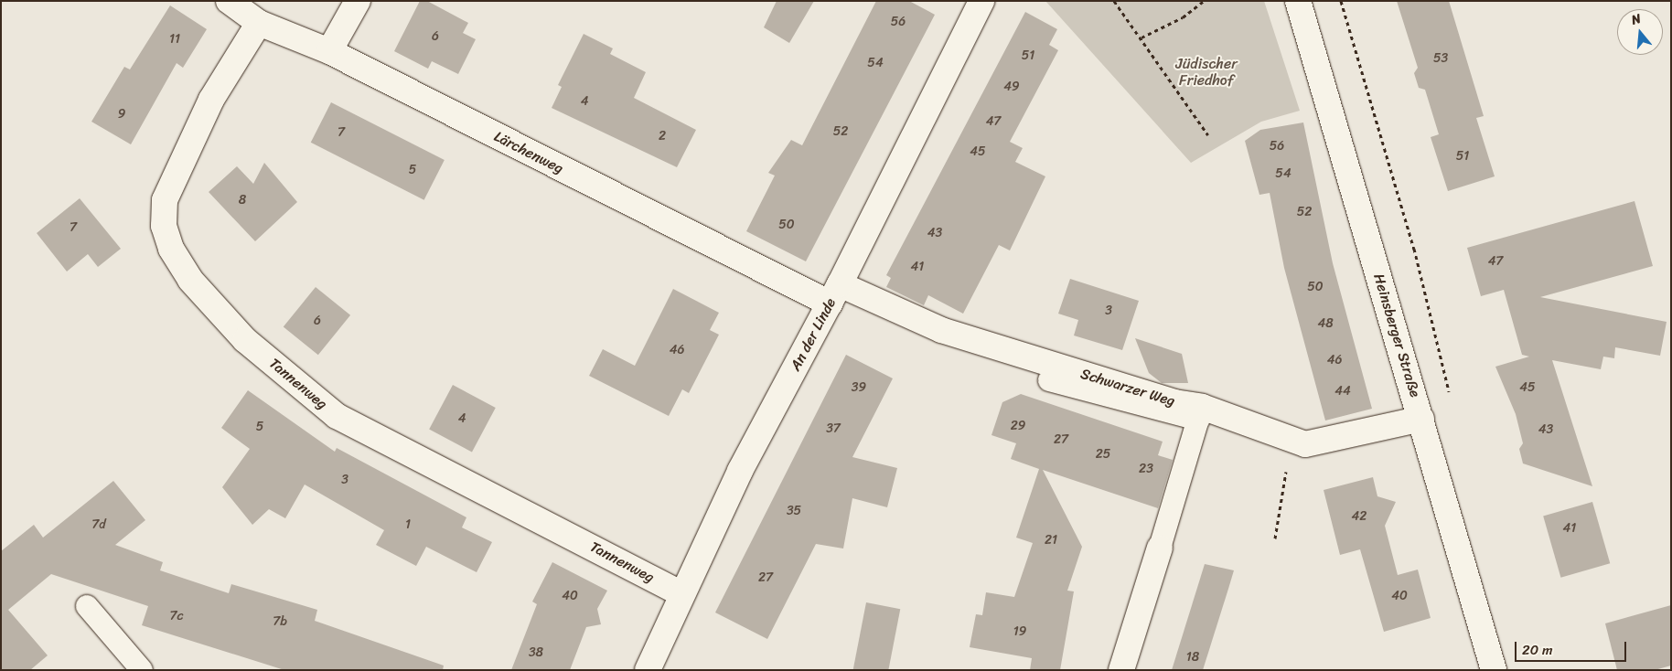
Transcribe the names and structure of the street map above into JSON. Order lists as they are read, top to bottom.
{
  "streets": {
    "street": [
      "Lärchenweg",
      "An der Linde",
      "Heinsberger Straße",
      "Tannenweg",
      "Schwarzer Weg"
    ]
  },
  "crossings": [
    ["Lärchenweg", "An der Linde"],
    ["Lärchenweg", "Tannenweg"],
    ["Lärchenweg", "Schwarzer Weg"],
    ["An der Linde", "Tannenweg"],
    ["An der Linde", "Schwarzer Weg"],
    ["Heinsberger Straße", "Schwarzer Weg"]
  ],
  "parks": ["Jüdischer Friedhof"],
  "house_numbers": [
    "56",
    "6",
    "11",
    "51",
    "53",
    "54",
    "49",
    "4",
    "9",
    "47",
    "52",
    "7",
    "2",
    "56",
    "45",
    "51",
    "5",
    "54",
    "8",
    "52",
    "50",
    "7",
    "43",
    "47",
    "41",
    "50",
    "3",
    "6",
    "48",
    "46",
    "46",
    "39",
    "45",
    "44",
    "4",
    "29",
    "5",
    "37",
    "43",
    "27",
    "25",
    "23",
    "3",
    "35",
    "42",
    "7d",
    "1",
    "41",
    "21",
    "27",
    "40",
    "40",
    "7c",
    "7b",
    "19",
    "38",
    "18"
  ],
  "scale_bar": "20 m",
  "north": "top"
}
